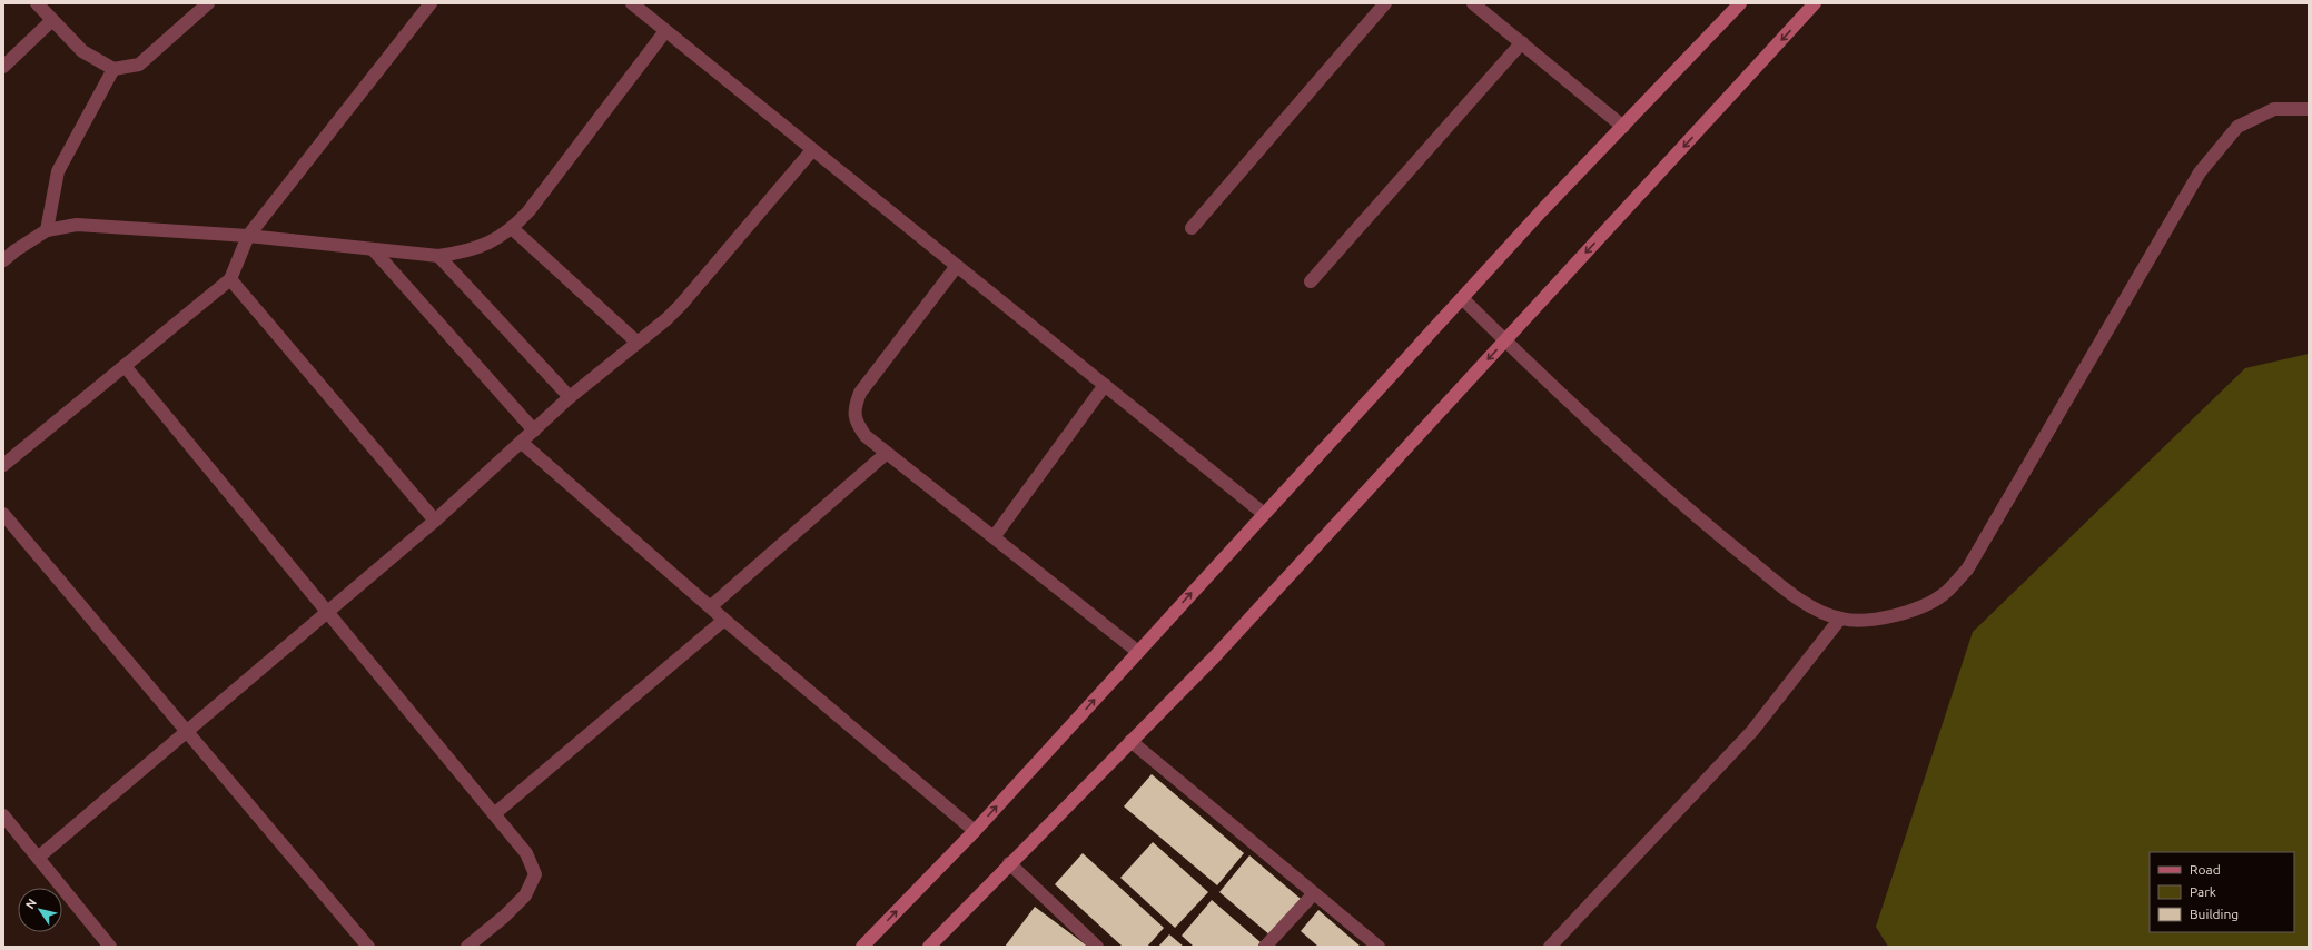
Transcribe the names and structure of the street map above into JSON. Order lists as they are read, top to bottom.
{
  "legend": ["Road", "Park", "Building"],
  "north": "top left"
}
